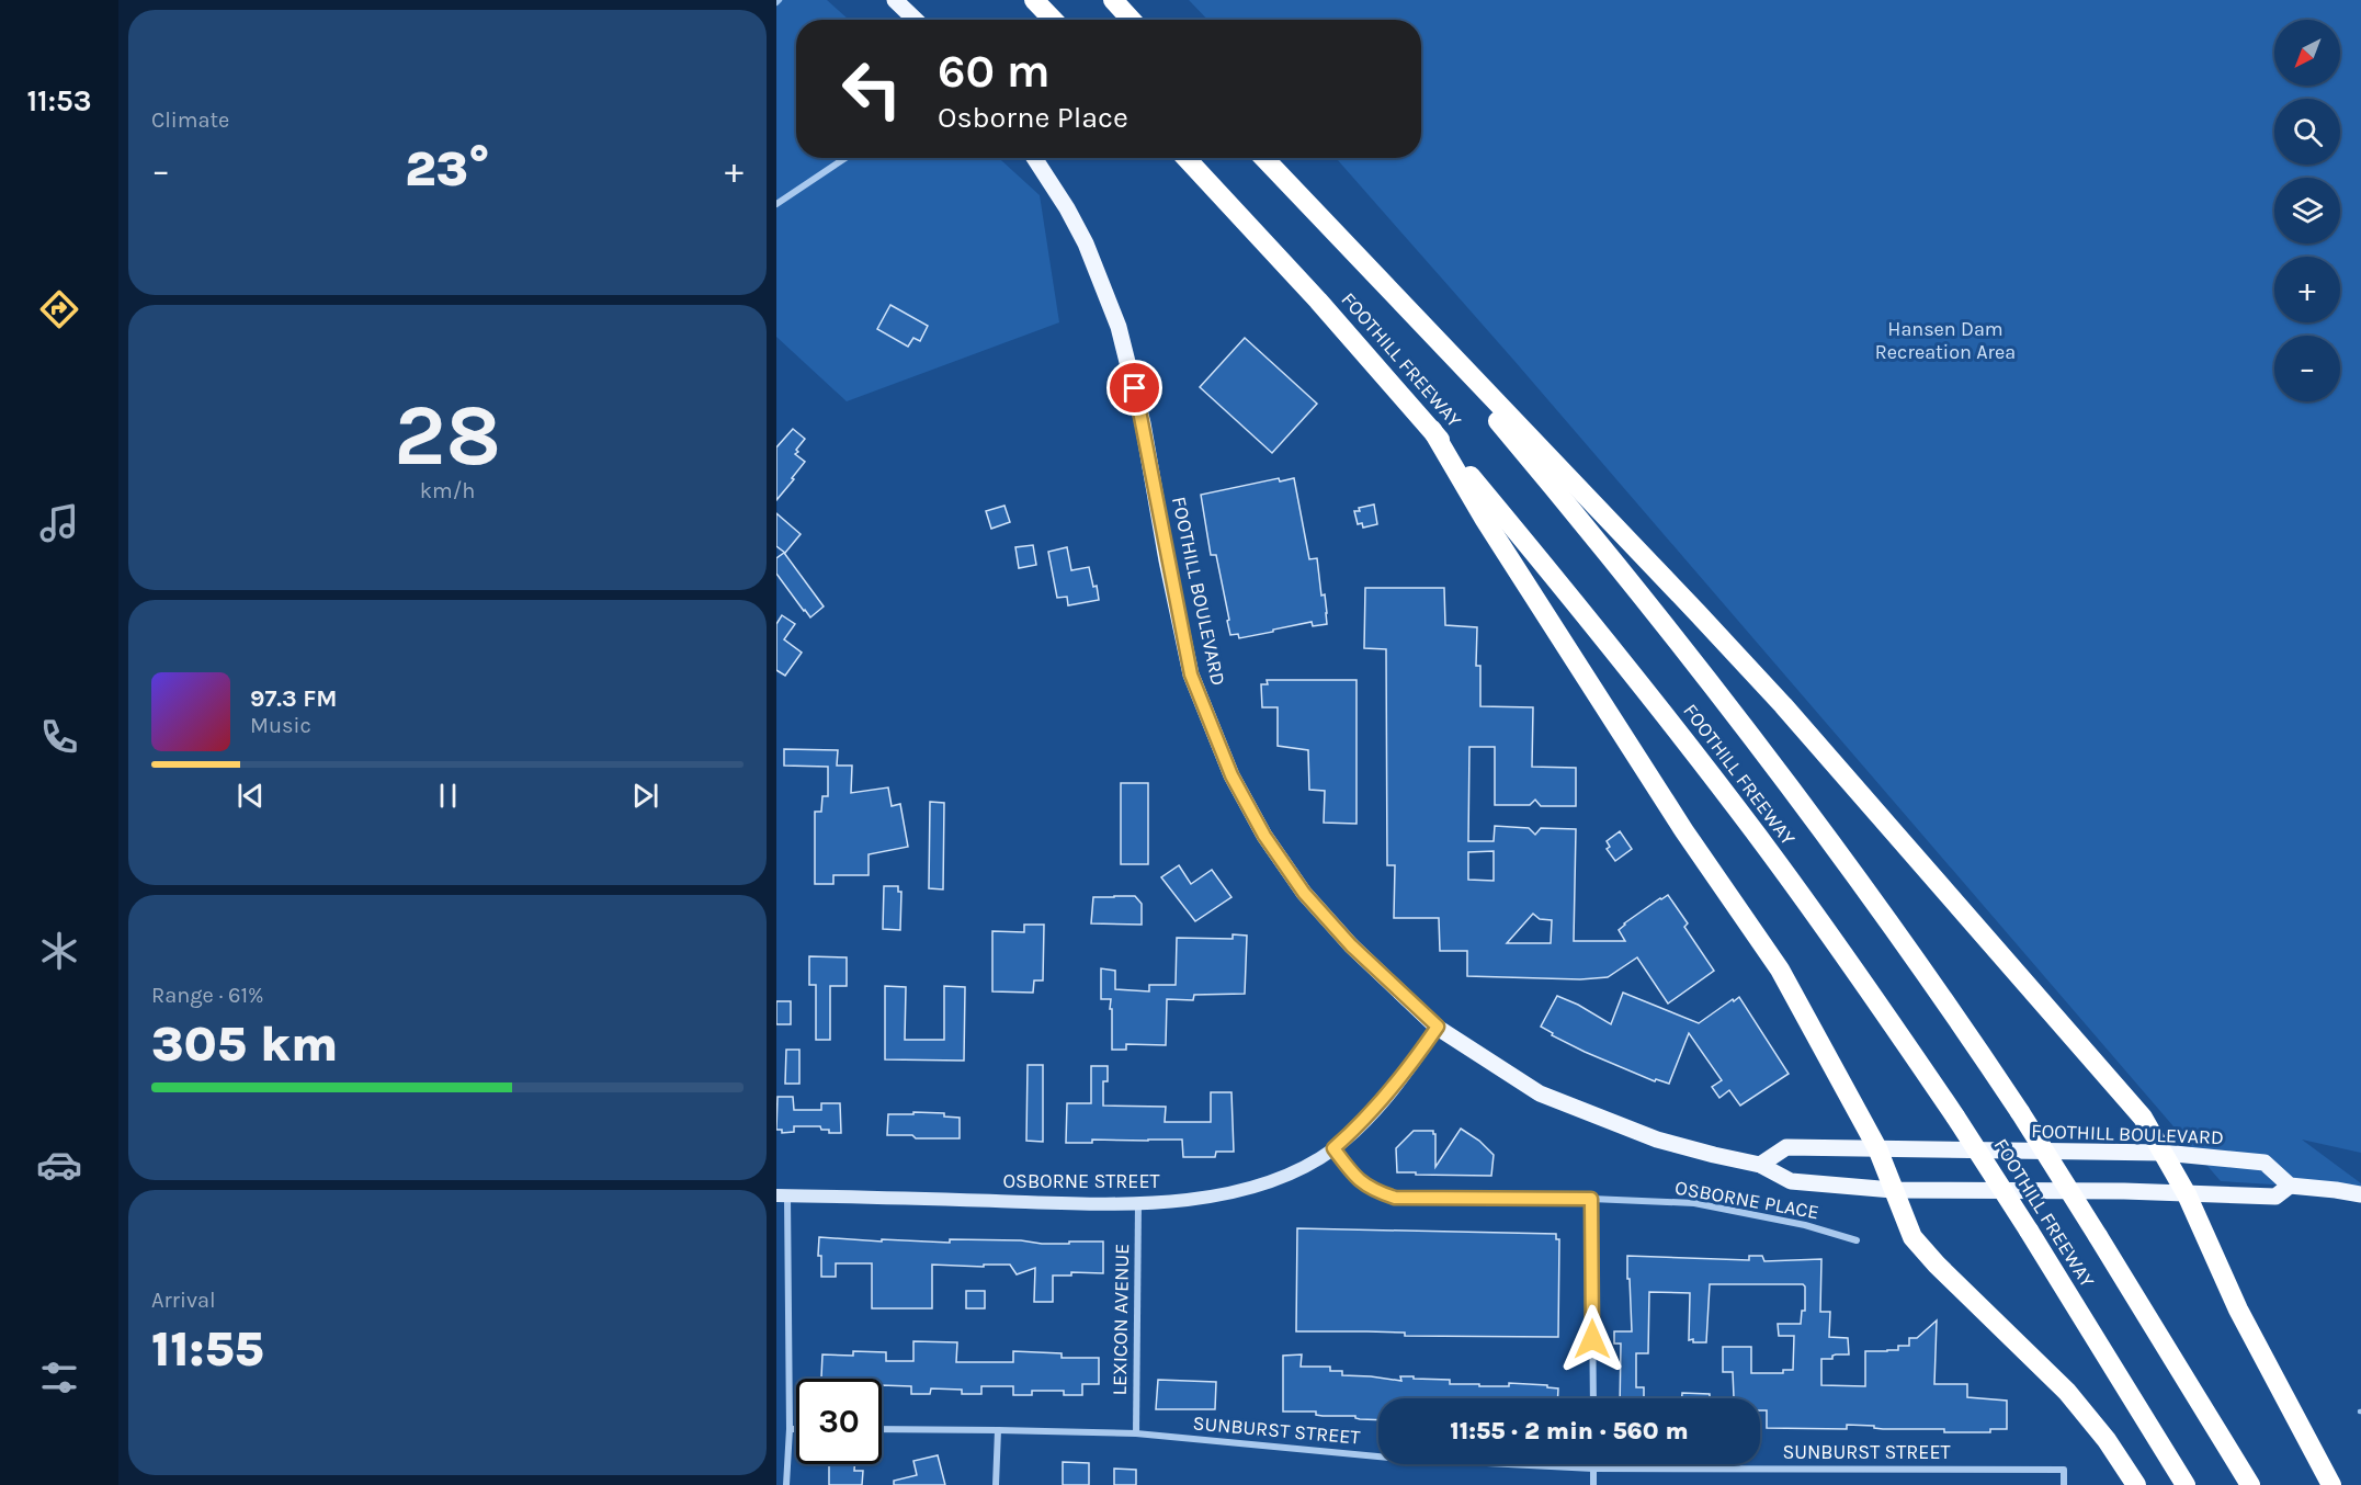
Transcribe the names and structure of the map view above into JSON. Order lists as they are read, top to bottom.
{
  "streets": {
    "highway": ["FOOTHILL FREEWAY"],
    "main road": ["FOOTHILL BOULEVARD", "OSBORNE STREET"],
    "street": ["OSBORNE PLACE", "LEXICON AVENUE", "SUNBURST STREET"]
  },
  "crossings": [
    ["FOOTHILL BOULEVARD", "OSBORNE STREET"],
    ["OSBORNE STREET", "OSBORNE PLACE"],
    ["OSBORNE STREET", "LEXICON AVENUE"],
    ["LEXICON AVENUE", "SUNBURST STREET"]
  ],
  "parks": ["Hansen Dam Recreation Area"],
  "north": "bottom left",
  "page": {
    "tabs": "11:53",
    "tile": [
      "Climate",
      ["28", "km/h"],
      ["Range · 61%", "305 km"],
      ["Arrival", "11:55"]
    ],
    "map_buttons": ["+", "−"],
    "turn": ["60 m", "Osborne Place"],
    "heat": ["−", "23°", "+"],
    "song": ["97.3 FM", "Music"],
    "limit": "30",
    "trip": "11:55 · 2 min · 560 m"
  }
}
